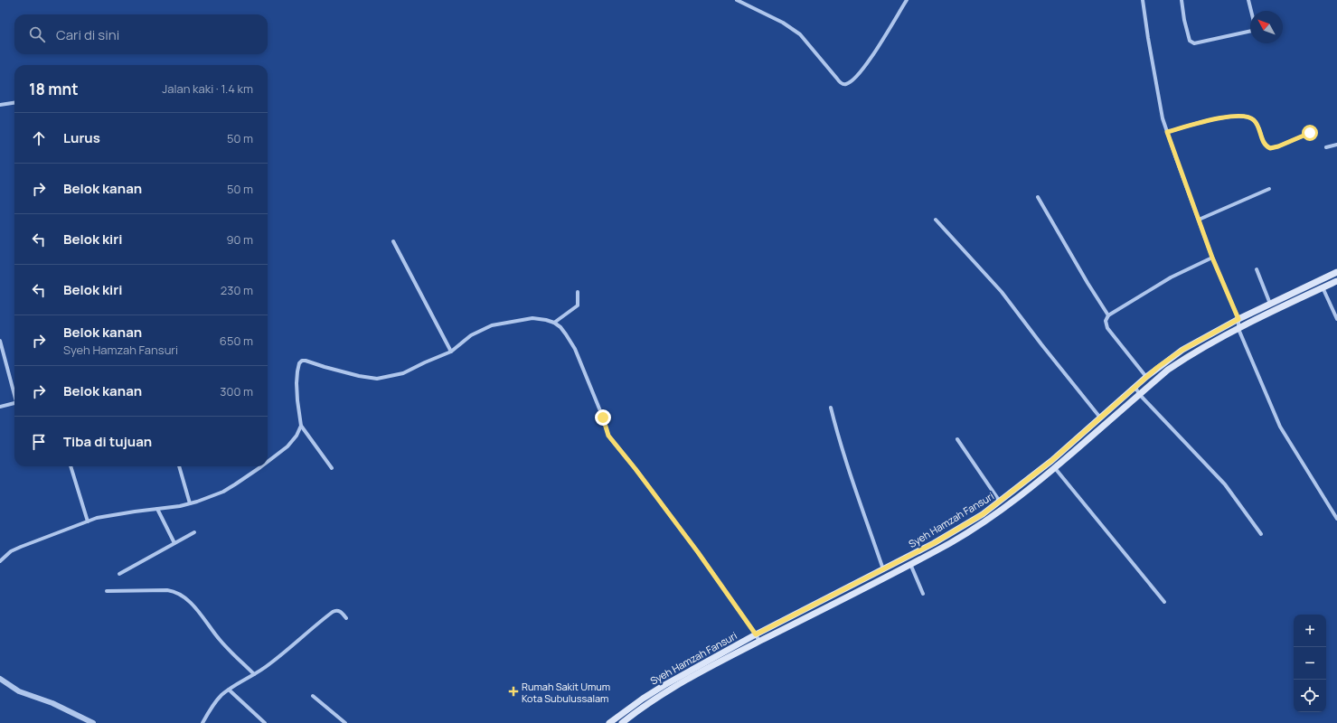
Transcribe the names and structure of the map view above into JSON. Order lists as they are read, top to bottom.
{
  "streets": {
    "main road": ["Syeh Hamzah Fansuri"]
  },
  "places": {
    "health": ["Rumah Sakit Umum Kota Subulussalam"]
  },
  "north": "top left",
  "page": {
    "search": "Cari di sini",
    "heading": ["18 mnt", "Jalan kaki · 1.4 km"],
    "list": [
      ["Lurus", "50 m"],
      ["Belok kanan", "50 m"],
      ["Belok kiri", "90 m"],
      ["Belok kiri", "230 m"],
      ["Belok kanan", "Syeh Hamzah Fansuri", "650 m"],
      ["Belok kanan", "300 m"],
      "Tiba di tujuan"
    ],
    "map_buttons": ["+", "−"]
  }
}
